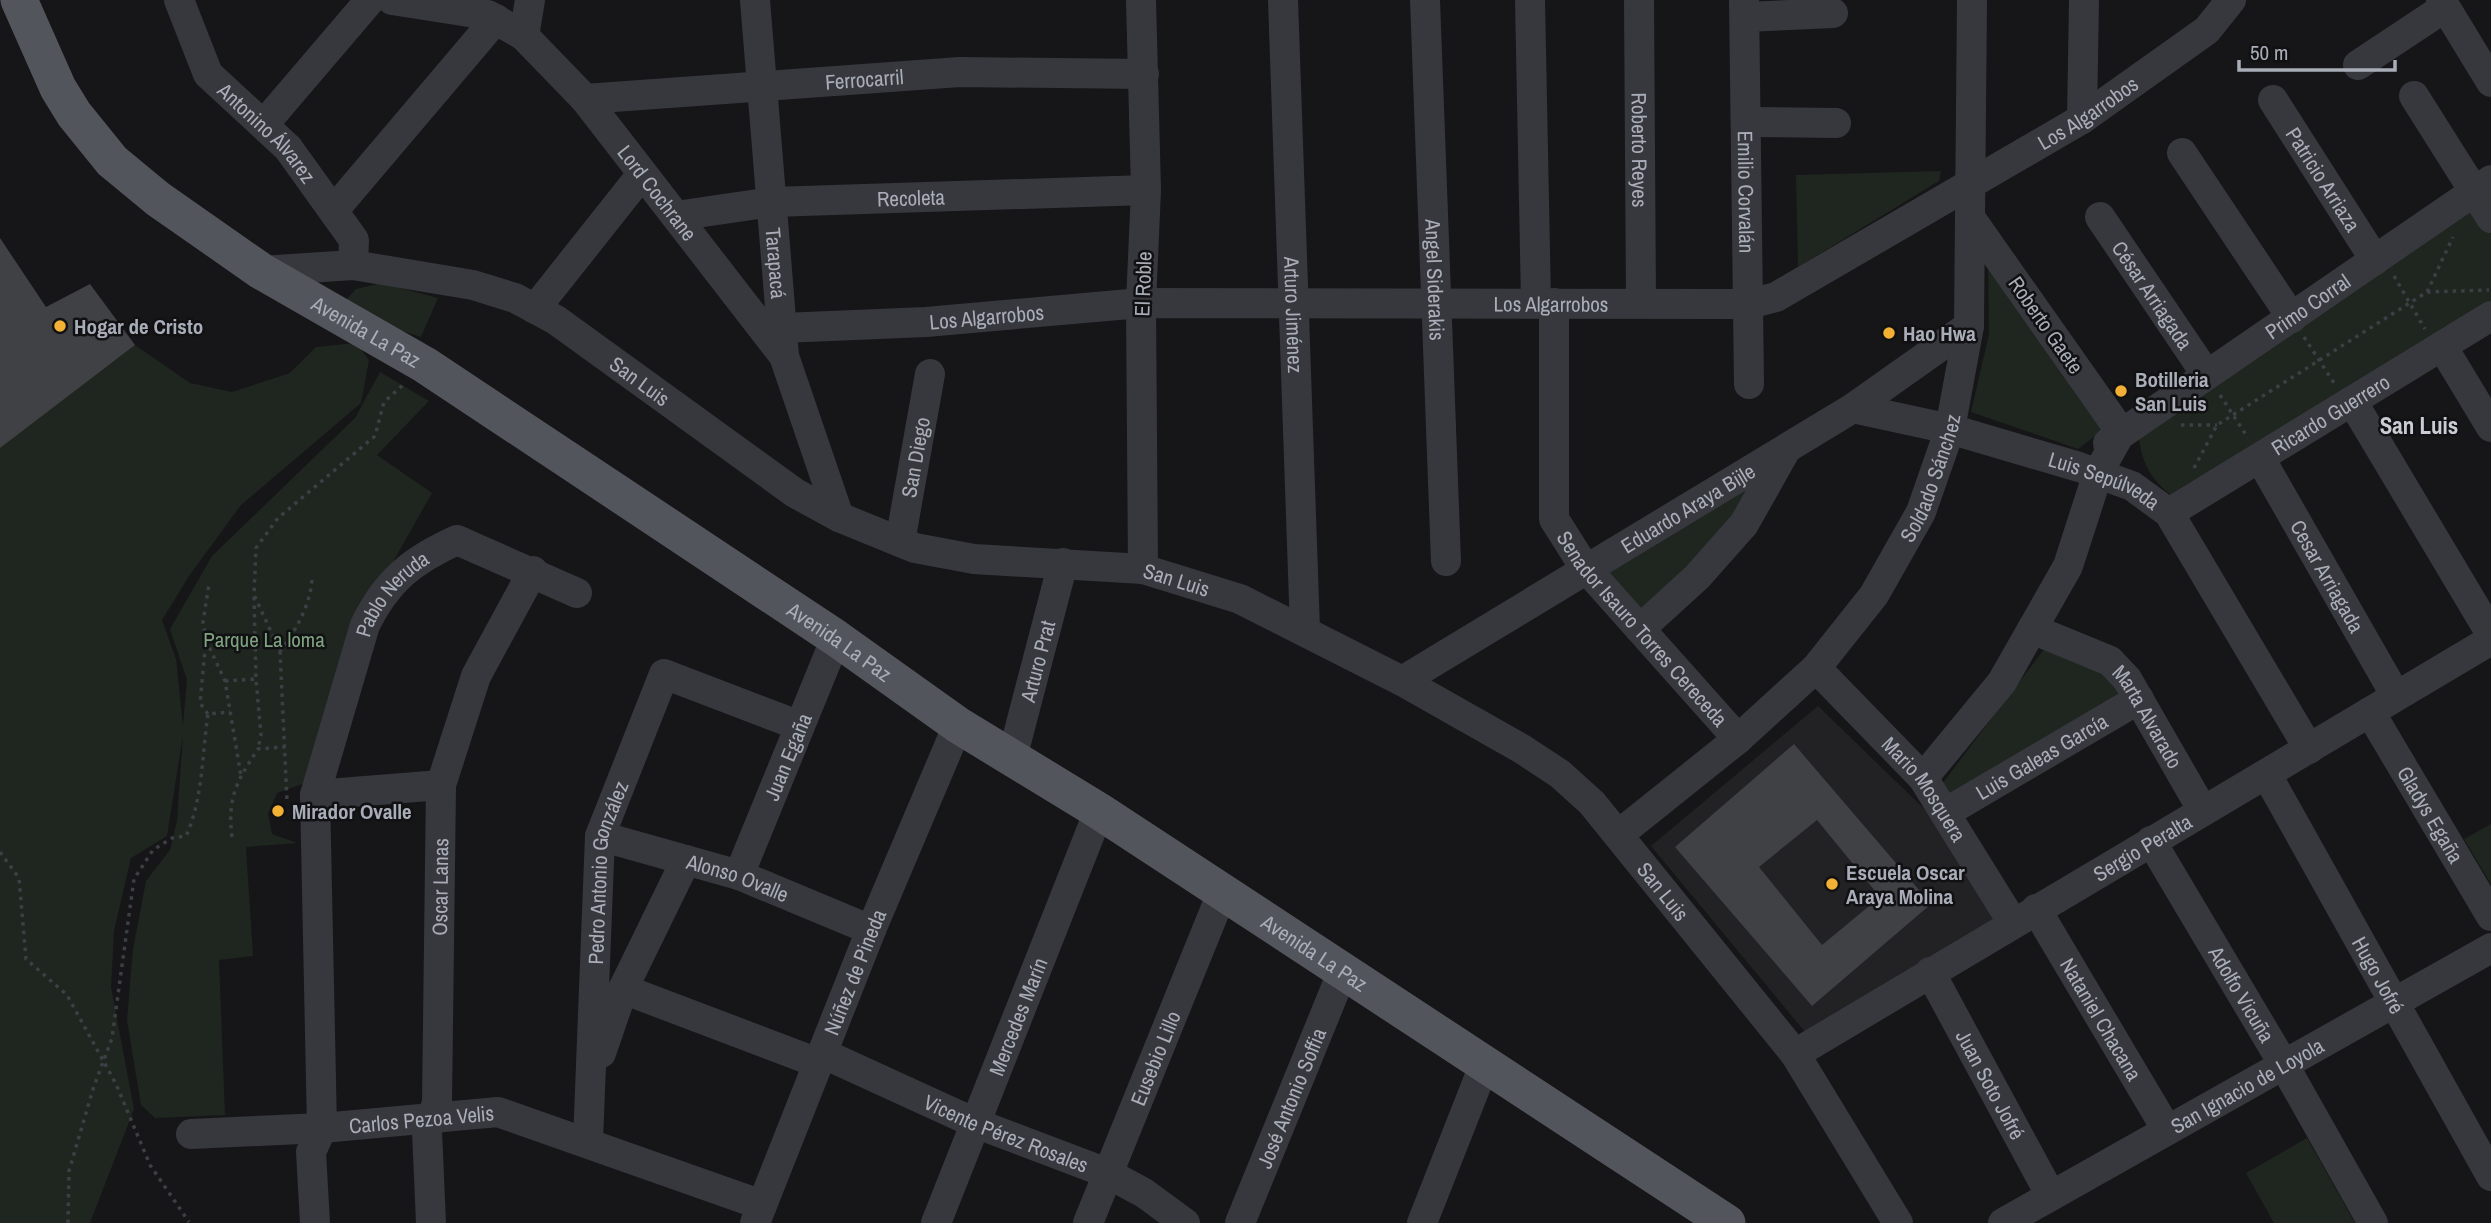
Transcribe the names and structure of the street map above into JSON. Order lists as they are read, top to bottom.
{
  "streets": {
    "main road": ["Avenida La Paz"],
    "street": [
      "Ferrocarril",
      "Los Algarrobos",
      "Antonino Álvarez",
      "Roberto Reyes",
      "Patricio Arriaza",
      "Emilio Corvalán",
      "Lord Cochrane",
      "Recoleta",
      "Tarapacá",
      "Angel Siderakis",
      "El Roble",
      "César Arriagada",
      "Primo Corral",
      "Arturo Jiménez",
      "Roberto Gaete",
      "San Luis",
      "Ricardo Guerrero",
      "San Diego",
      "Soldado Sánchez",
      "Luis Sepúlveda",
      "Eduardo Araya Bijle",
      "Cesar Arriagada",
      "Pablo Neruda",
      "Senador Isauro Torres Cereceda",
      "Arturo Prat",
      "Marta Alvarado",
      "Luis Galeas García",
      "Juan Egaña",
      "Mario Mosquera",
      "Gladys Egaña",
      "Sergio Peralta",
      "Pedro Antonio González",
      "Alonso Ovalle",
      "Oscar Lanas",
      "Núñez de Pineda",
      "Hugo Jofré",
      "Adolfo Vicuña",
      "Mercedes Marín",
      "Nataniel Chacana",
      "Eusebio Lillo",
      "Juan Soto Jofré",
      "San Ignacio de Loyola",
      "José Antonio Soffia",
      "Carlos Pezoa Velis",
      "Vicente Pérez Rosales"
    ]
  },
  "crossings": [
    ["Ferrocarril", "Lord Cochrane"],
    ["Ferrocarril", "Tarapacá"],
    ["Ferrocarril", "El Roble"],
    ["Los Algarrobos", "Roberto Reyes"],
    ["Los Algarrobos", "Emilio Corvalán"],
    ["Los Algarrobos", "Lord Cochrane"],
    ["Los Algarrobos", "Tarapacá"],
    ["Los Algarrobos", "Angel Siderakis"],
    ["Los Algarrobos", "El Roble"],
    ["Los Algarrobos", "Arturo Jiménez"],
    ["Los Algarrobos", "Soldado Sánchez"],
    ["Los Algarrobos", "Senador Isauro Torres Cereceda"],
    ["Antonino Álvarez", "San Luis"],
    ["Patricio Arriaza", "Primo Corral"],
    ["Lord Cochrane", "Recoleta"],
    ["Lord Cochrane", "Tarapacá"],
    ["Recoleta", "Tarapacá"],
    ["Recoleta", "El Roble"],
    ["Tarapacá", "San Luis"],
    ["El Roble", "San Luis"],
    ["César Arriagada", "Primo Corral"],
    ["Primo Corral", "Roberto Gaete"],
    ["Primo Corral", "Luis Sepúlveda"],
    ["Arturo Jiménez", "San Luis"],
    ["Roberto Gaete", "Soldado Sánchez"],
    ["Avenida La Paz", "San Luis"],
    ["Avenida La Paz", "Arturo Prat"],
    ["Avenida La Paz", "Juan Egaña"],
    ["Avenida La Paz", "Núñez de Pineda"],
    ["Avenida La Paz", "Mercedes Marín"],
    ["Avenida La Paz", "Eusebio Lillo"],
    ["Avenida La Paz", "José Antonio Soffia"],
    ["San Luis", "San Diego"],
    ["San Luis", "Soldado Sánchez"],
    ["San Luis", "Eduardo Araya Bijle"],
    ["San Luis", "Arturo Prat"],
    ["San Luis", "Sergio Peralta"],
    ["Ricardo Guerrero", "Luis Sepúlveda"],
    ["Ricardo Guerrero", "Cesar Arriagada"],
    ["Soldado Sánchez", "Luis Sepúlveda"],
    ["Soldado Sánchez", "Eduardo Araya Bijle"],
    ["Soldado Sánchez", "Senador Isauro Torres Cereceda"],
    ["Soldado Sánchez", "Mario Mosquera"],
    ["Luis Sepúlveda", "Eduardo Araya Bijle"],
    ["Luis Sepúlveda", "Sergio Peralta"],
    ["Eduardo Araya Bijle", "Senador Isauro Torres Cereceda"],
    ["Cesar Arriagada", "Sergio Peralta"],
    ["Pablo Neruda", "Oscar Lanas"],
    ["Pablo Neruda", "Carlos Pezoa Velis"],
    ["Marta Alvarado", "Luis Galeas García"],
    ["Marta Alvarado", "Sergio Peralta"],
    ["Luis Galeas García", "Mario Mosquera"],
    ["Juan Egaña", "Pedro Antonio González"],
    ["Juan Egaña", "Alonso Ovalle"],
    ["Mario Mosquera", "Sergio Peralta"],
    ["Mario Mosquera", "Nataniel Chacana"],
    ["Gladys Egaña", "Sergio Peralta"],
    ["Sergio Peralta", "Hugo Jofré"],
    ["Sergio Peralta", "Adolfo Vicuña"],
    ["Sergio Peralta", "Nataniel Chacana"],
    ["Sergio Peralta", "Juan Soto Jofré"],
    ["Pedro Antonio González", "Alonso Ovalle"],
    ["Pedro Antonio González", "Carlos Pezoa Velis"],
    ["Pedro Antonio González", "Vicente Pérez Rosales"],
    ["Alonso Ovalle", "Núñez de Pineda"],
    ["Oscar Lanas", "Carlos Pezoa Velis"],
    ["Núñez de Pineda", "Carlos Pezoa Velis"],
    ["Núñez de Pineda", "Vicente Pérez Rosales"],
    ["Hugo Jofré", "San Ignacio de Loyola"],
    ["Adolfo Vicuña", "San Ignacio de Loyola"],
    ["Mercedes Marín", "Vicente Pérez Rosales"],
    ["Nataniel Chacana", "San Ignacio de Loyola"],
    ["Eusebio Lillo", "Vicente Pérez Rosales"],
    ["Juan Soto Jofré", "San Ignacio de Loyola"]
  ],
  "districts": ["San Luis"],
  "parks": ["Parque La loma"],
  "places": [
    "Hogar de Cristo",
    "Hao Hwa",
    "Botilleria San Luis",
    "Mirador Ovalle",
    "Escuela Oscar Araya Molina"
  ],
  "scale_bar": "50 m"
}
